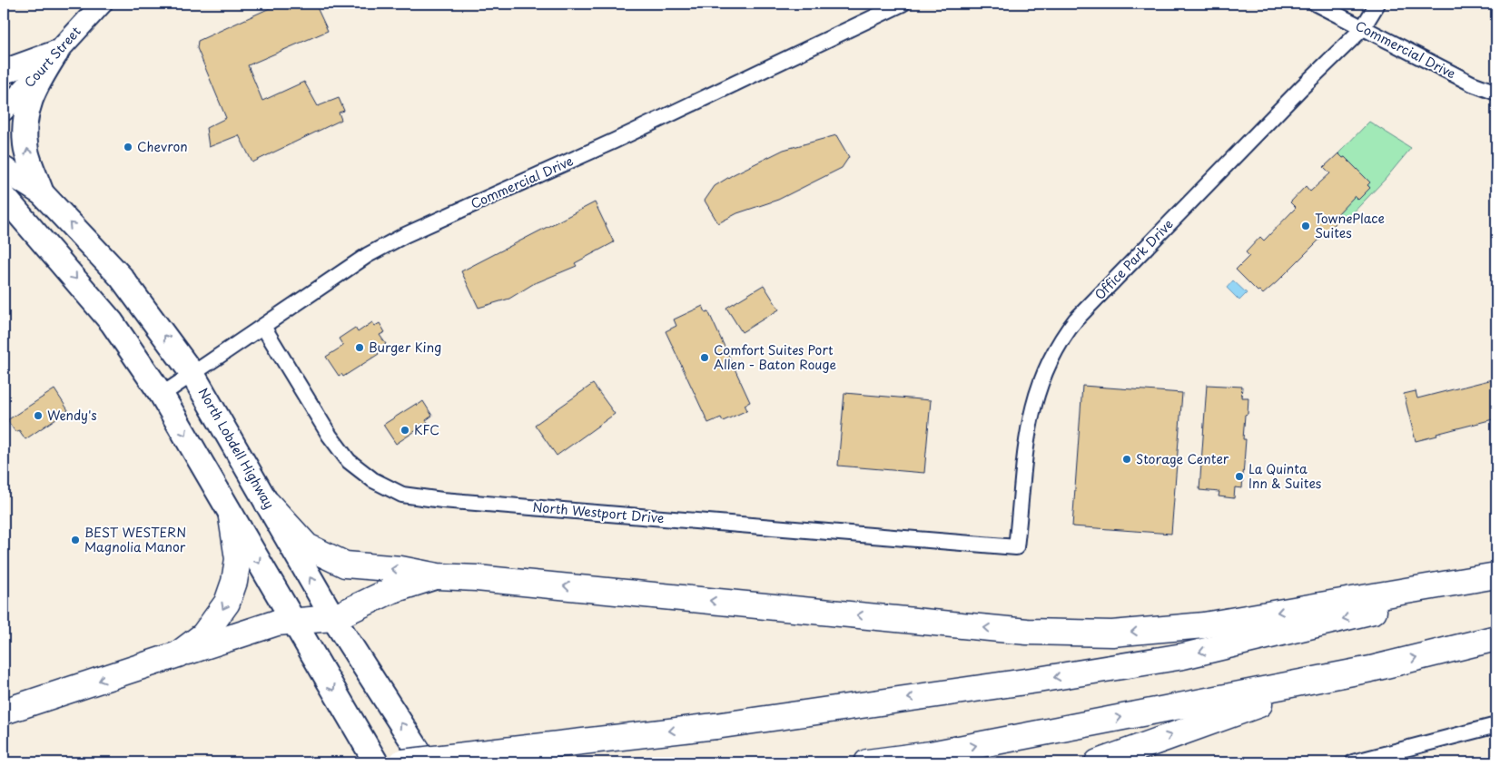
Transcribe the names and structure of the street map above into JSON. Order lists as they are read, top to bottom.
{
  "streets": {
    "highway": ["North Lobdell Highway"],
    "main road": ["Court Street"],
    "street": ["Commercial Drive", "Office Park Drive", "North Westport Drive"]
  },
  "crossings": [
    ["Commercial Drive", "Office Park Drive"],
    ["Commercial Drive", "North Lobdell Highway"],
    ["Commercial Drive", "North Westport Drive"],
    ["Office Park Drive", "North Westport Drive"]
  ],
  "places": [
    "Chevron",
    "TownePlace Suites",
    "Burger King",
    "Comfort Suites Port Allen - Baton Rouge",
    "Wendy's",
    "KFC",
    "Storage Center",
    "La Quinta Inn & Suites",
    "BEST WESTERN Magnolia Manor"
  ]
}
